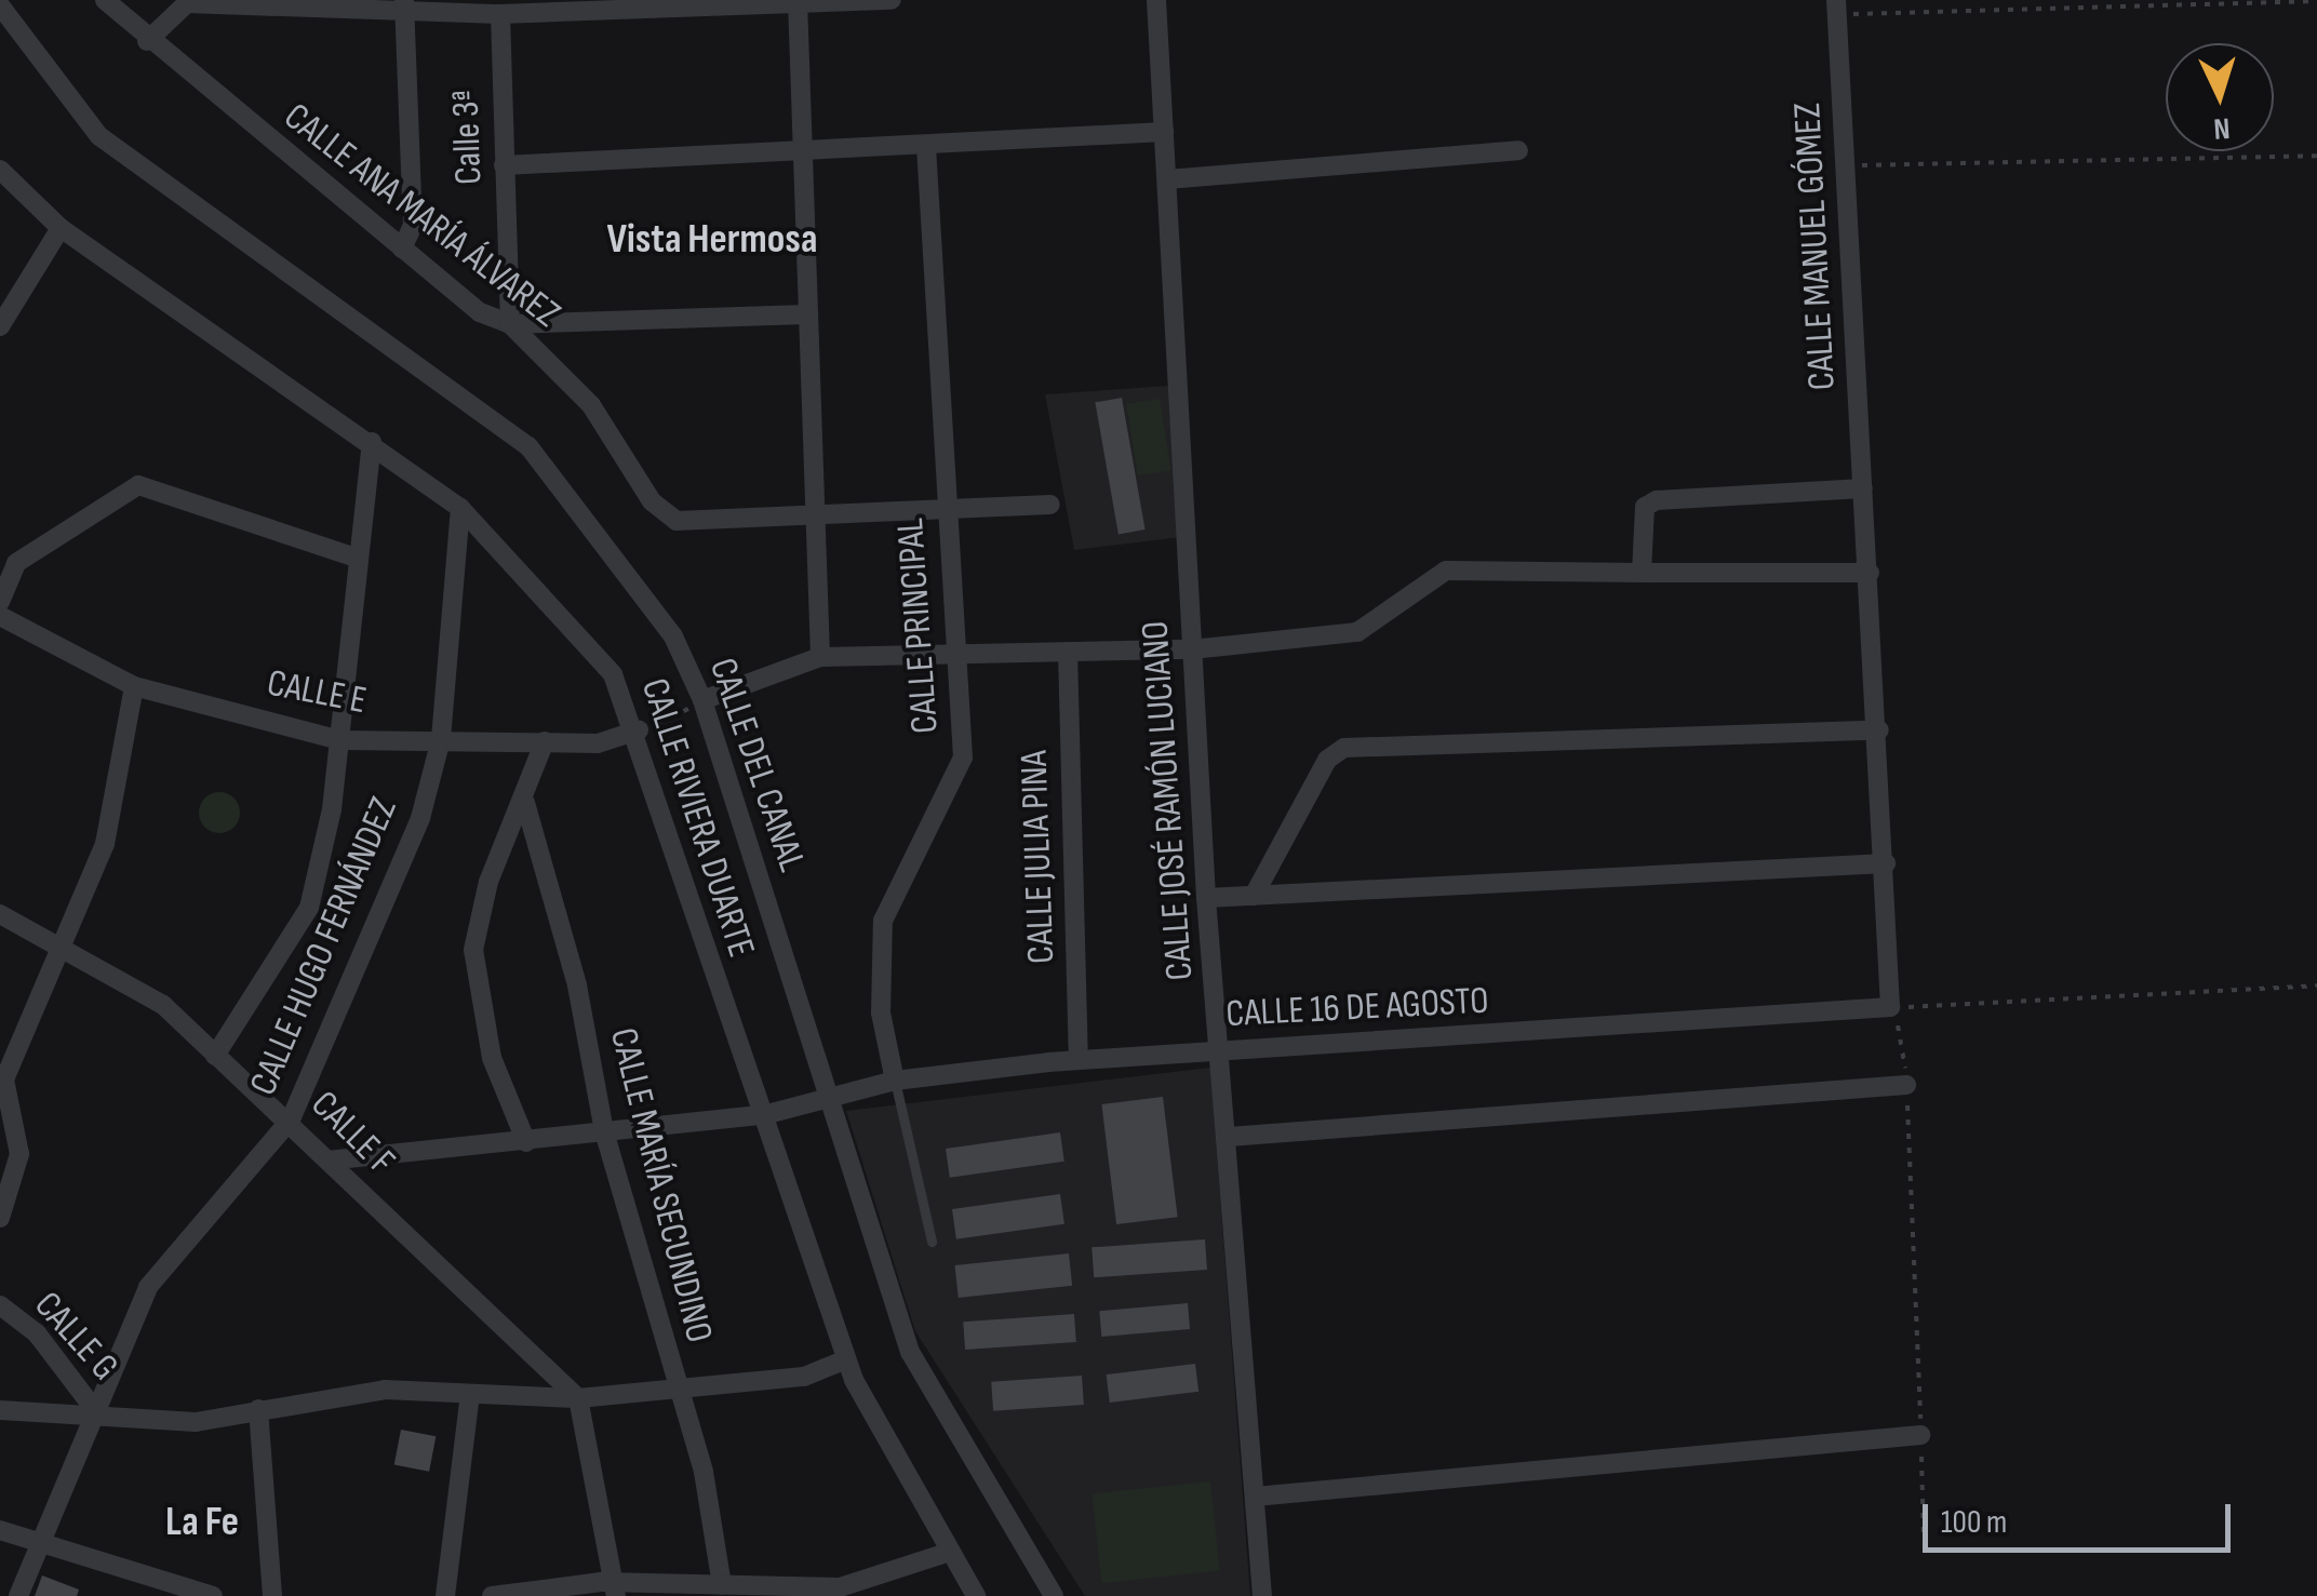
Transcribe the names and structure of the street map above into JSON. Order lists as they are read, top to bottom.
{
  "streets": {
    "street": [
      "Calle 3ª",
      "CALLE ANA MARÍA ÁLVAREZ",
      "CALLE MANUEL GÓMEZ",
      "CALLE PRINCIPAL",
      "CALLE E",
      "CALLE DEL CANAL",
      "CALLE JOSÉ RAMÓN LUCIANO",
      "CALLE RIVIERA DUARTE",
      "CALLE JULIA PINA",
      "CALLE HUGO FERNÁNDEZ",
      "CALLE 16 DE AGOSTO",
      "CALLE F",
      "CALLE MARÍA SECUNDINO",
      "CALLE G"
    ]
  },
  "crossings": [
    ["Calle 3ª", "CALLE ANA MARÍA ÁLVAREZ"],
    ["CALLE ANA MARÍA ÁLVAREZ", "CALLE PRINCIPAL"],
    ["CALLE MANUEL GÓMEZ", "CALLE 16 DE AGOSTO"],
    ["CALLE PRINCIPAL", "CALLE 16 DE AGOSTO"],
    ["CALLE E", "CALLE RIVIERA DUARTE"],
    ["CALLE E", "CALLE HUGO FERNÁNDEZ"],
    ["CALLE DEL CANAL", "CALLE 16 DE AGOSTO"],
    ["CALLE JOSÉ RAMÓN LUCIANO", "CALLE 16 DE AGOSTO"],
    ["CALLE RIVIERA DUARTE", "CALLE HUGO FERNÁNDEZ"],
    ["CALLE RIVIERA DUARTE", "CALLE 16 DE AGOSTO"],
    ["CALLE JULIA PINA", "CALLE 16 DE AGOSTO"],
    ["CALLE HUGO FERNÁNDEZ", "CALLE F"],
    ["CALLE HUGO FERNÁNDEZ", "CALLE G"],
    ["CALLE 16 DE AGOSTO", "CALLE F"],
    ["CALLE 16 DE AGOSTO", "CALLE MARÍA SECUNDINO"]
  ],
  "districts": ["Vista Hermosa", "La Fe"],
  "scale_bar": "100 m",
  "north": "bottom"
}
